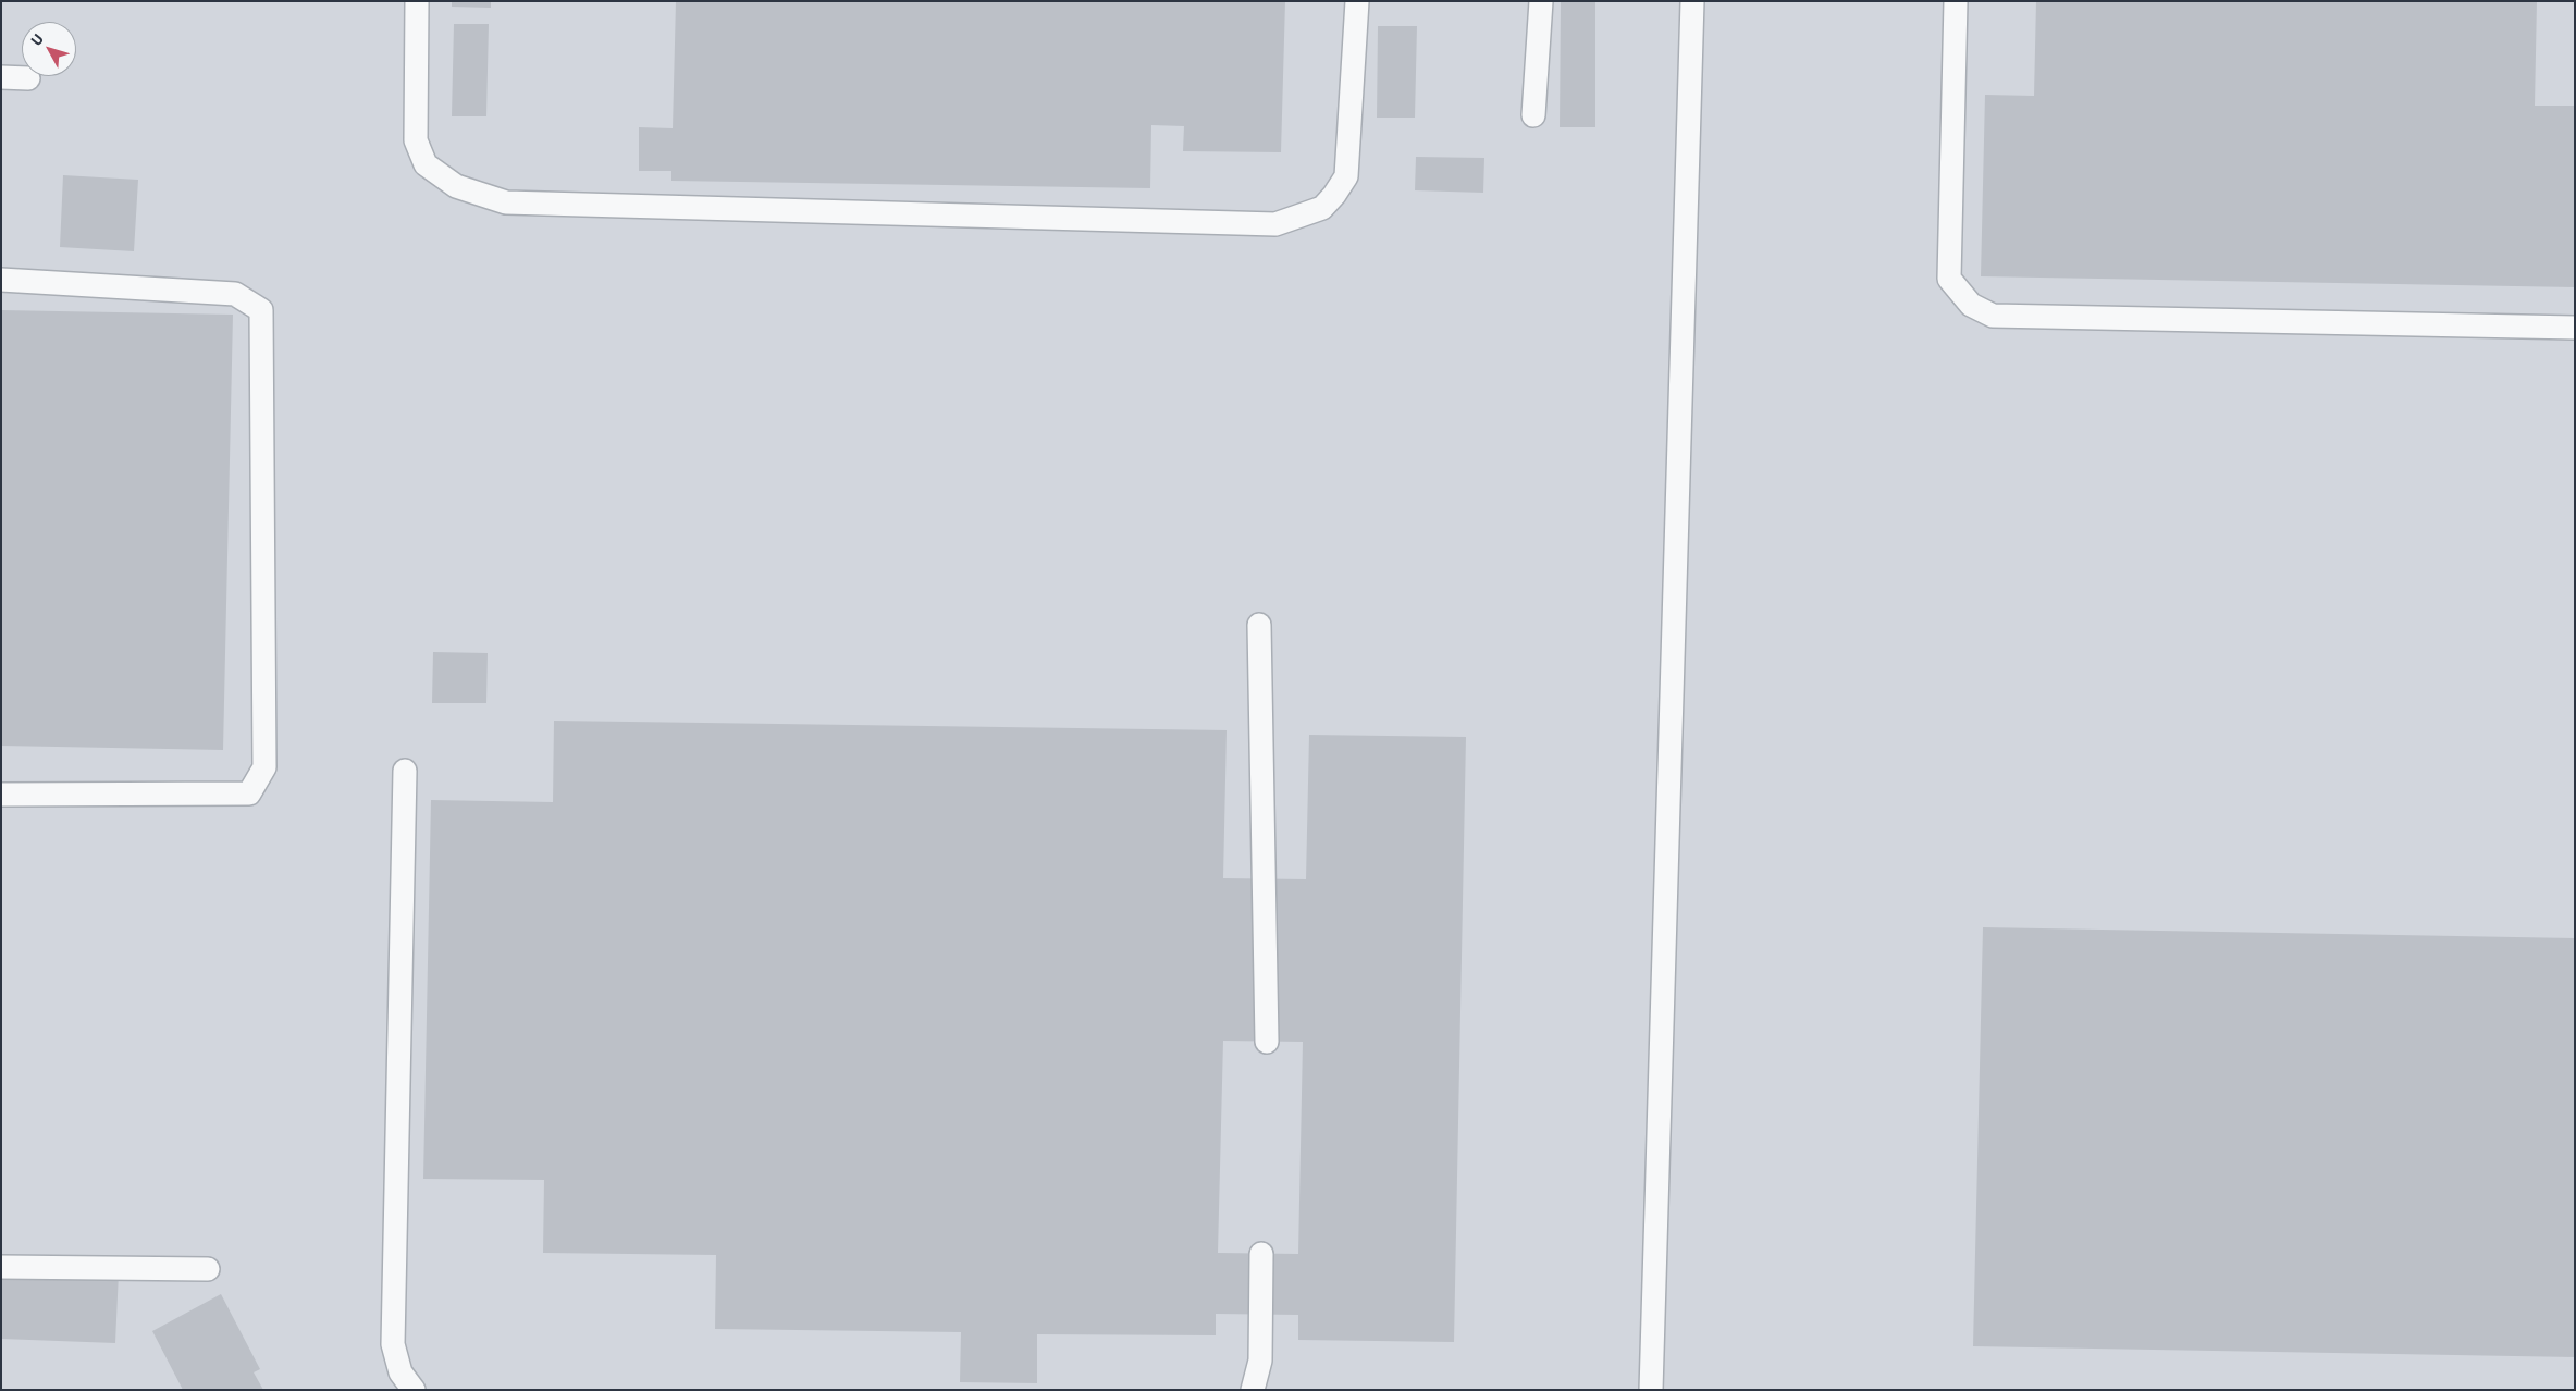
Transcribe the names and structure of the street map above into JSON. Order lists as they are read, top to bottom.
{
  "north": "top left"
}
